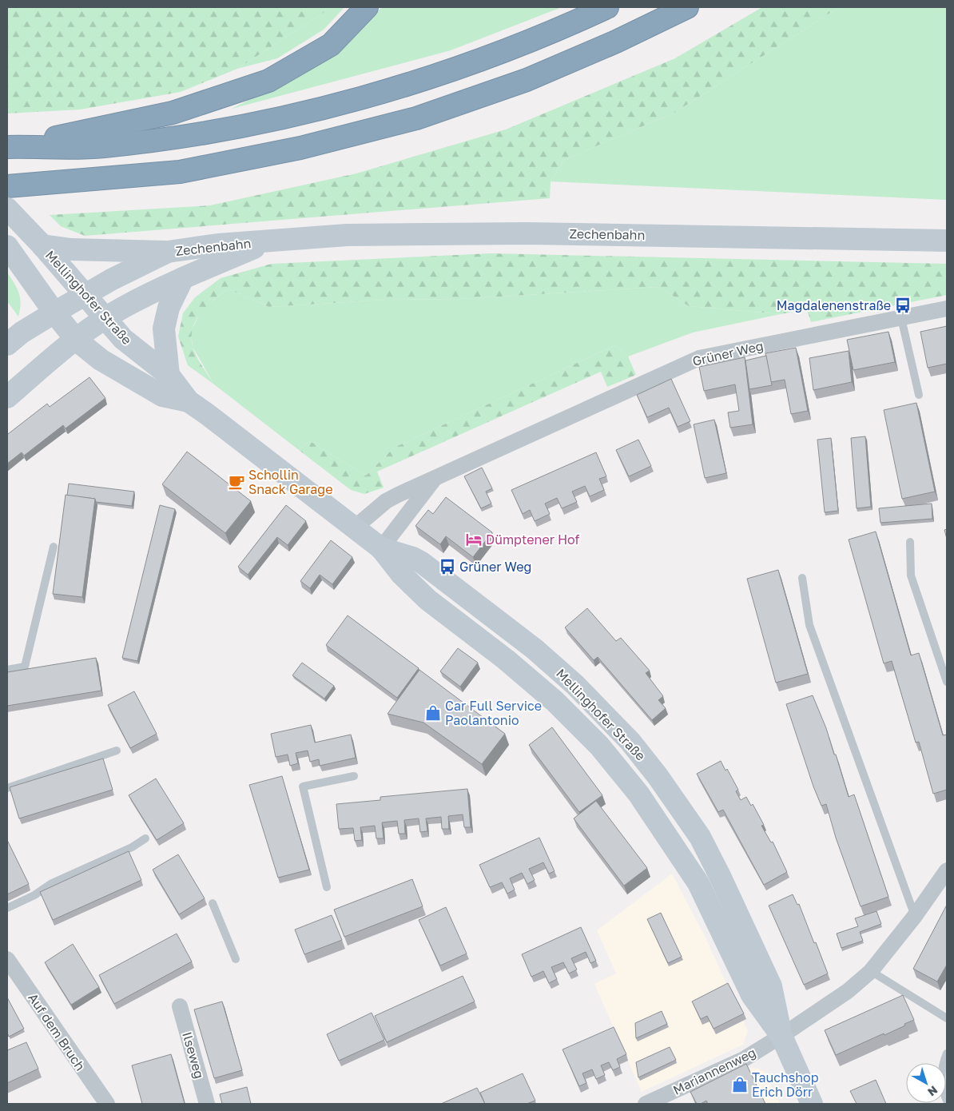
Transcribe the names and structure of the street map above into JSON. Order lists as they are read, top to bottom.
{
  "streets": {
    "main road": ["Zechenbahn", "Mellinghofer Straße"],
    "street": [
      "Grüner Weg",
      "Auf dem Bruch",
      "Ilseweg",
      "Mariannenweg"
    ]
  },
  "crossings": [
    ["Zechenbahn", "Mellinghofer Straße"],
    ["Mellinghofer Straße", "Grüner Weg"],
    ["Mellinghofer Straße", "Mariannenweg"]
  ],
  "places": {
    "bus stop": ["Magdalenenstraße", "Grüner Weg"],
    "cafe": ["Schollin Snack Garage"],
    "hotel": ["Dümptener Hof"],
    "shop": ["Car Full Service Paolantonio", "Tauchshop Erich Dörr"]
  },
  "north": "bottom right"
}
